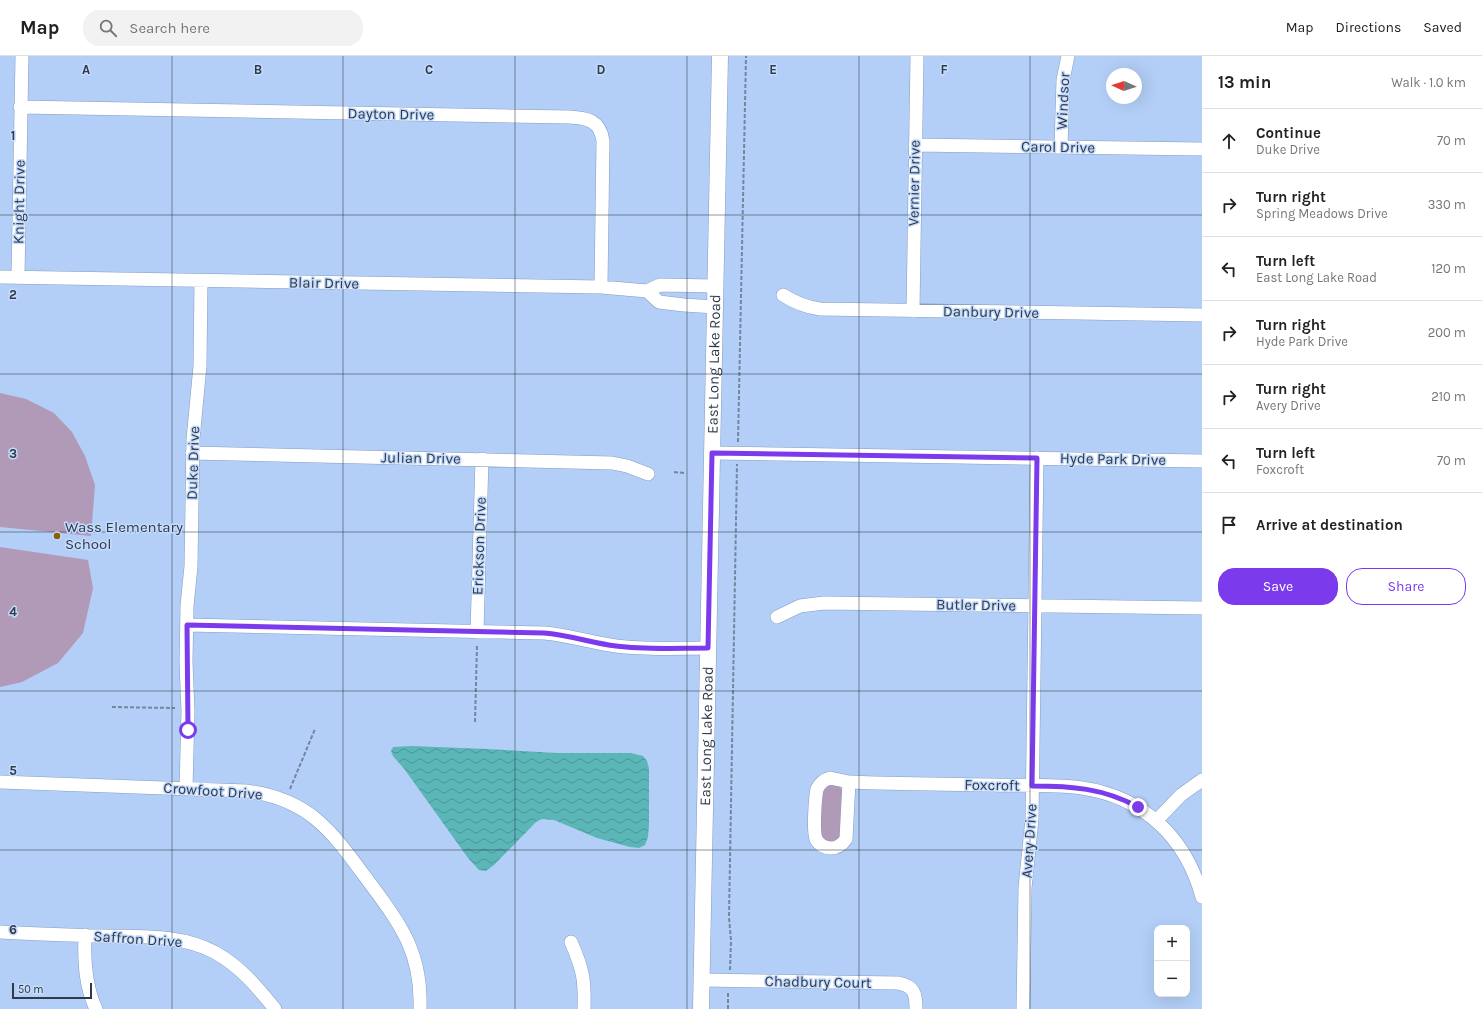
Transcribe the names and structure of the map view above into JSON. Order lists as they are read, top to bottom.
{
  "streets": {
    "main road": ["East Long Lake Road"],
    "street": [
      "Windsor",
      "Dayton Drive",
      "Carol Drive",
      "Vernier Drive",
      "Knight Drive",
      "Blair Drive",
      "Danbury Drive",
      "Julian Drive",
      "Hyde Park Drive",
      "Duke Drive",
      "Erickson Drive",
      "Butler Drive",
      "Foxcroft",
      "Crowfoot Drive",
      "Avery Drive",
      "Saffron Drive",
      "Chadbury Court"
    ]
  },
  "crossings": [
    ["Windsor", "Carol Drive"],
    ["Dayton Drive", "Knight Drive"],
    ["Dayton Drive", "Blair Drive"],
    ["Carol Drive", "Vernier Drive"],
    ["Vernier Drive", "Danbury Drive"],
    ["Knight Drive", "Blair Drive"],
    ["Blair Drive", "East Long Lake Road"],
    ["Blair Drive", "Duke Drive"],
    ["East Long Lake Road", "Hyde Park Drive"],
    ["East Long Lake Road", "Chadbury Court"],
    ["Julian Drive", "Duke Drive"],
    ["Julian Drive", "Erickson Drive"],
    ["Hyde Park Drive", "Avery Drive"],
    ["Duke Drive", "Crowfoot Drive"],
    ["Butler Drive", "Avery Drive"],
    ["Foxcroft", "Avery Drive"]
  ],
  "places": ["Wass Elementary School"],
  "scale_bar": "50 m",
  "north": "left",
  "page": {
    "header": "Map",
    "search": "Search here",
    "nav": ["Map", "Directions", "Saved"],
    "heading": ["13 min", "Walk · 1.0 km"],
    "list": [
      ["Continue", "Duke Drive", "70 m"],
      ["Turn right", "Spring Meadows Drive", "330 m"],
      ["Turn left", "East Long Lake Road", "120 m"],
      ["Turn right", "Hyde Park Drive", "200 m"],
      ["Turn right", "Avery Drive", "210 m"],
      ["Turn left", "Foxcroft", "70 m"],
      "Arrive at destination"
    ],
    "buttons": ["Save", "Share"],
    "map_buttons": ["+", "−"],
    "scale": "50 m"
  },
  "grid": {
    "columns": [
      "A",
      "B",
      "C",
      "D",
      "E",
      "F"
    ],
    "rows": [
      "1",
      "2",
      "3",
      "4",
      "5",
      "6"
    ]
  }
}
